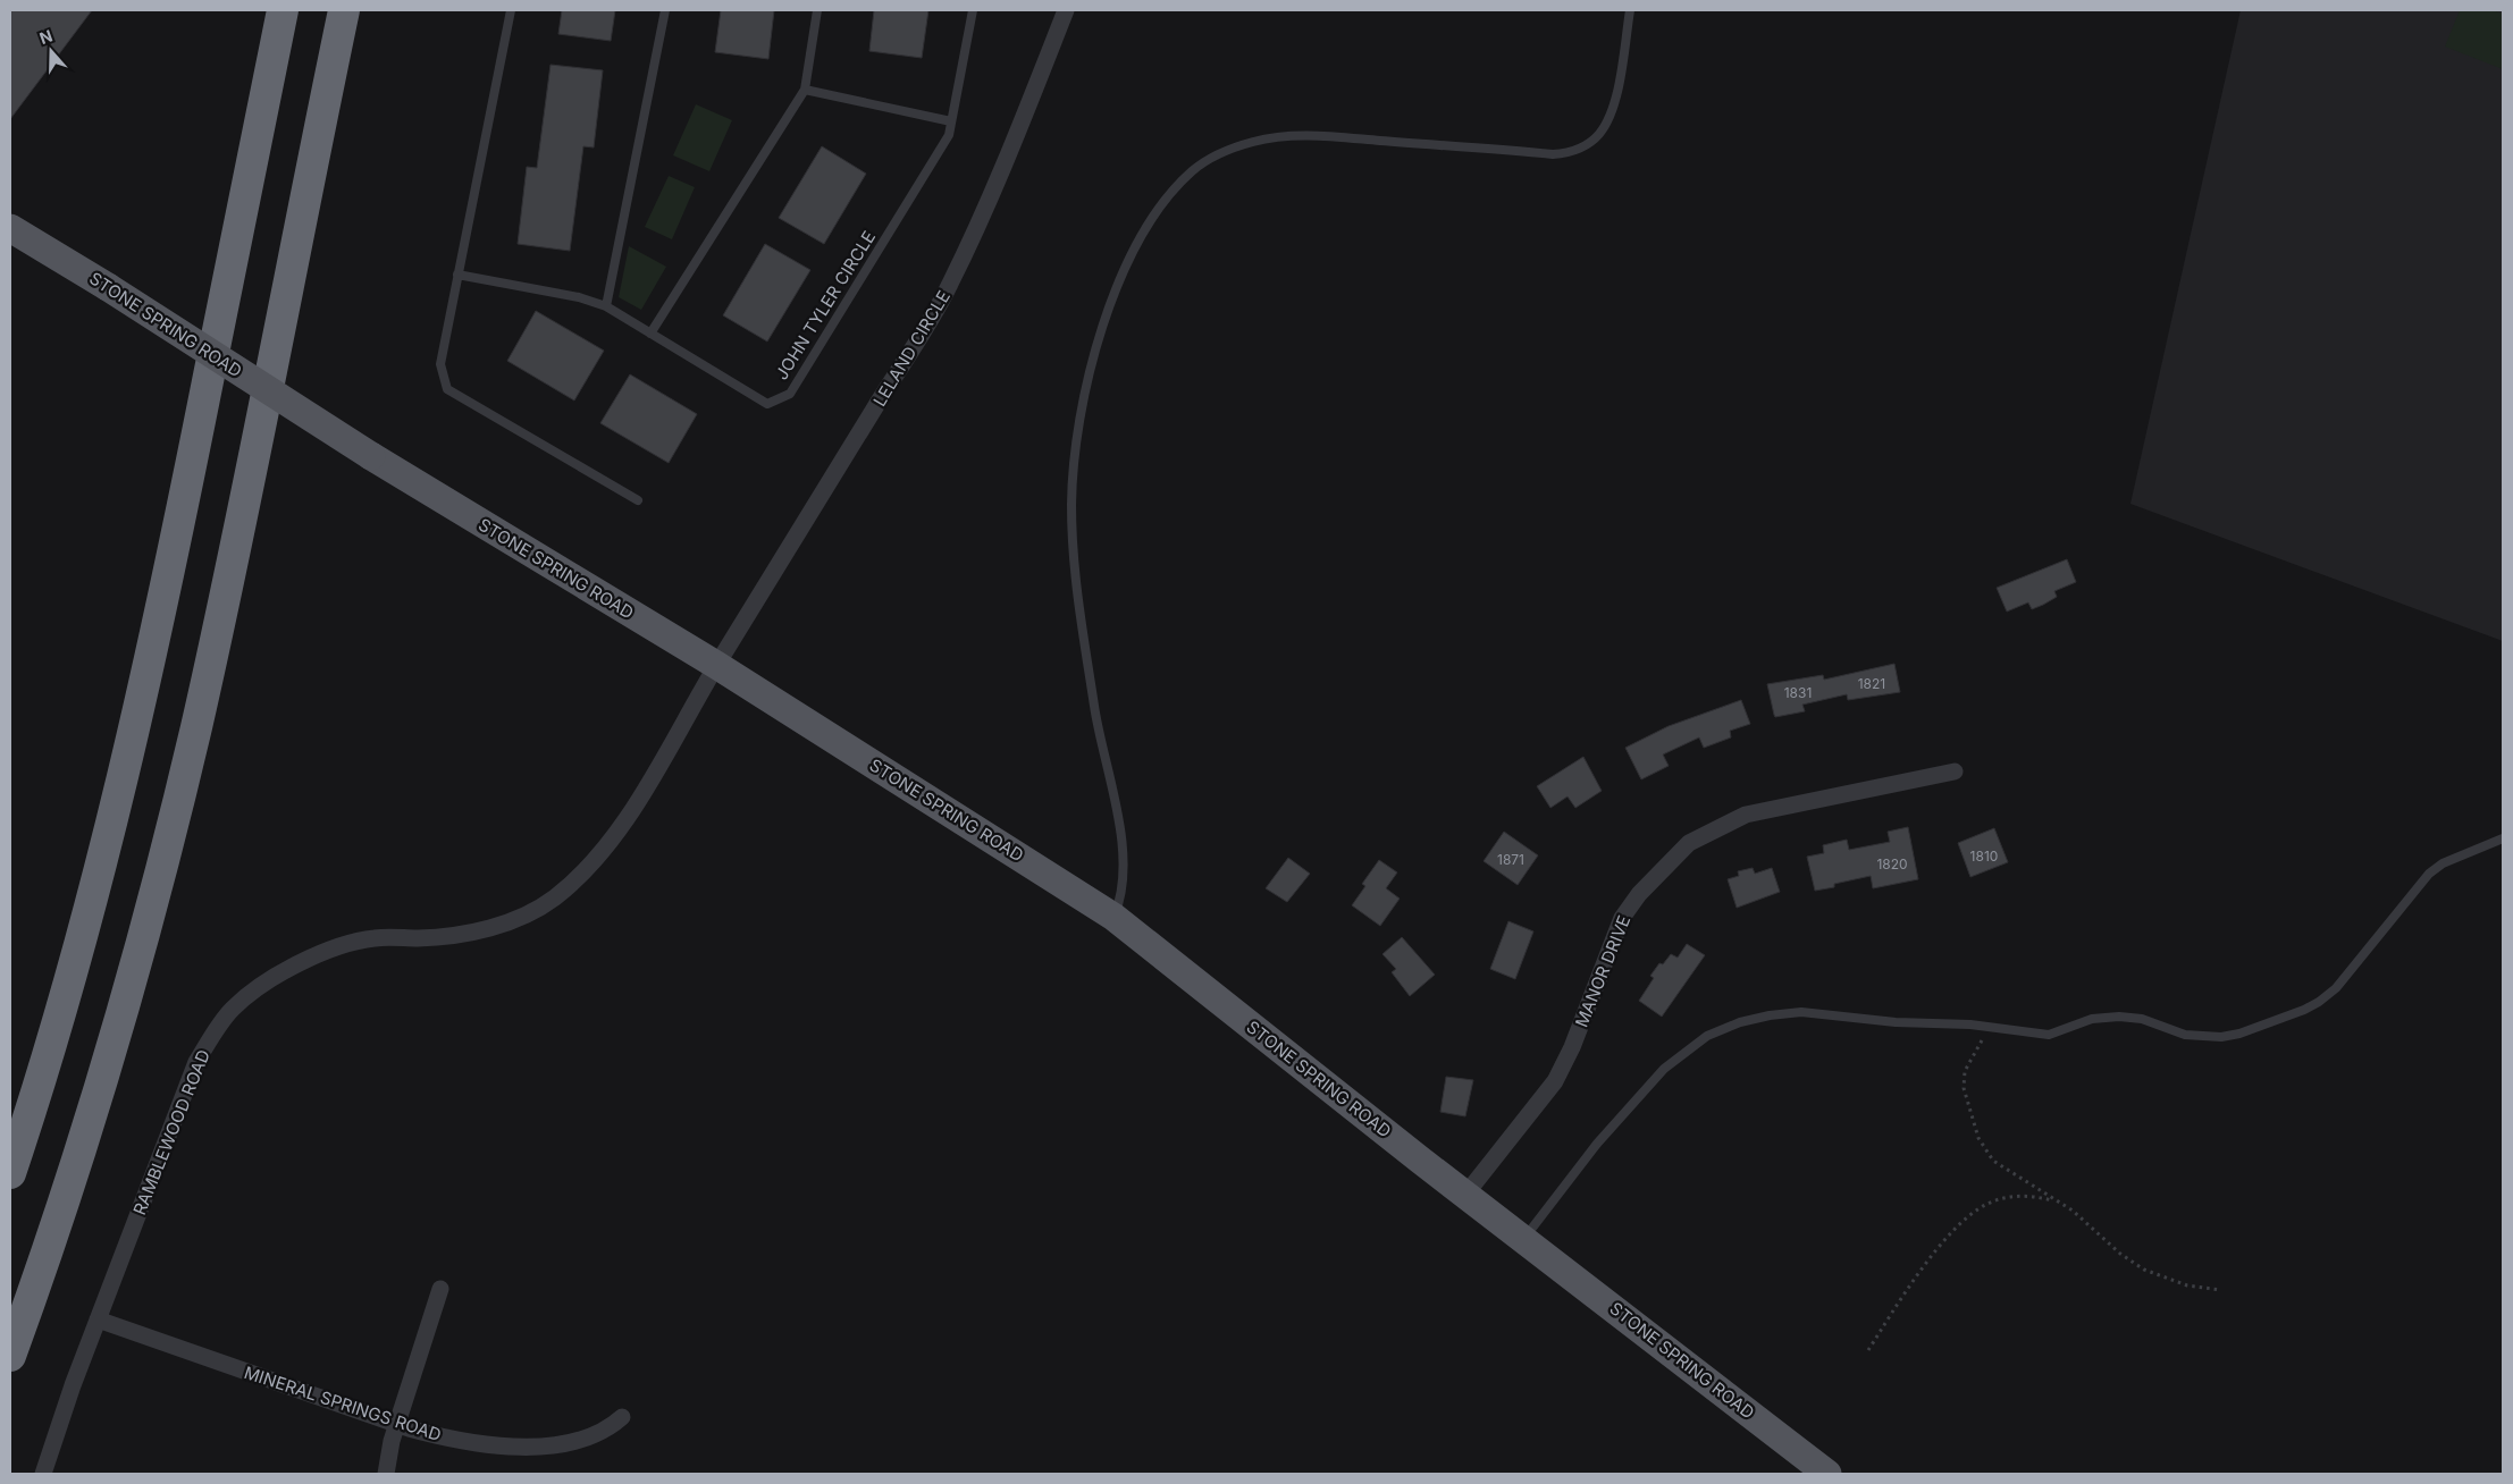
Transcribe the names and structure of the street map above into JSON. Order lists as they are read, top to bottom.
{
  "streets": {
    "main road": ["STONE SPRING ROAD"],
    "street": [
      "LELAND CIRCLE",
      "MANOR DRIVE",
      "RAMBLEWOOD ROAD",
      "MINERAL SPRINGS ROAD"
    ],
    "lane": ["JOHN TYLER CIRCLE"]
  },
  "crossings": [
    ["STONE SPRING ROAD", "LELAND CIRCLE"],
    ["STONE SPRING ROAD", "MANOR DRIVE"],
    ["STONE SPRING ROAD", "RAMBLEWOOD ROAD"],
    ["LELAND CIRCLE", "RAMBLEWOOD ROAD"],
    ["RAMBLEWOOD ROAD", "MINERAL SPRINGS ROAD"]
  ],
  "house_numbers": [
    "1821",
    "1831",
    "1810",
    "1871",
    "1820"
  ],
  "north": "top"
}
